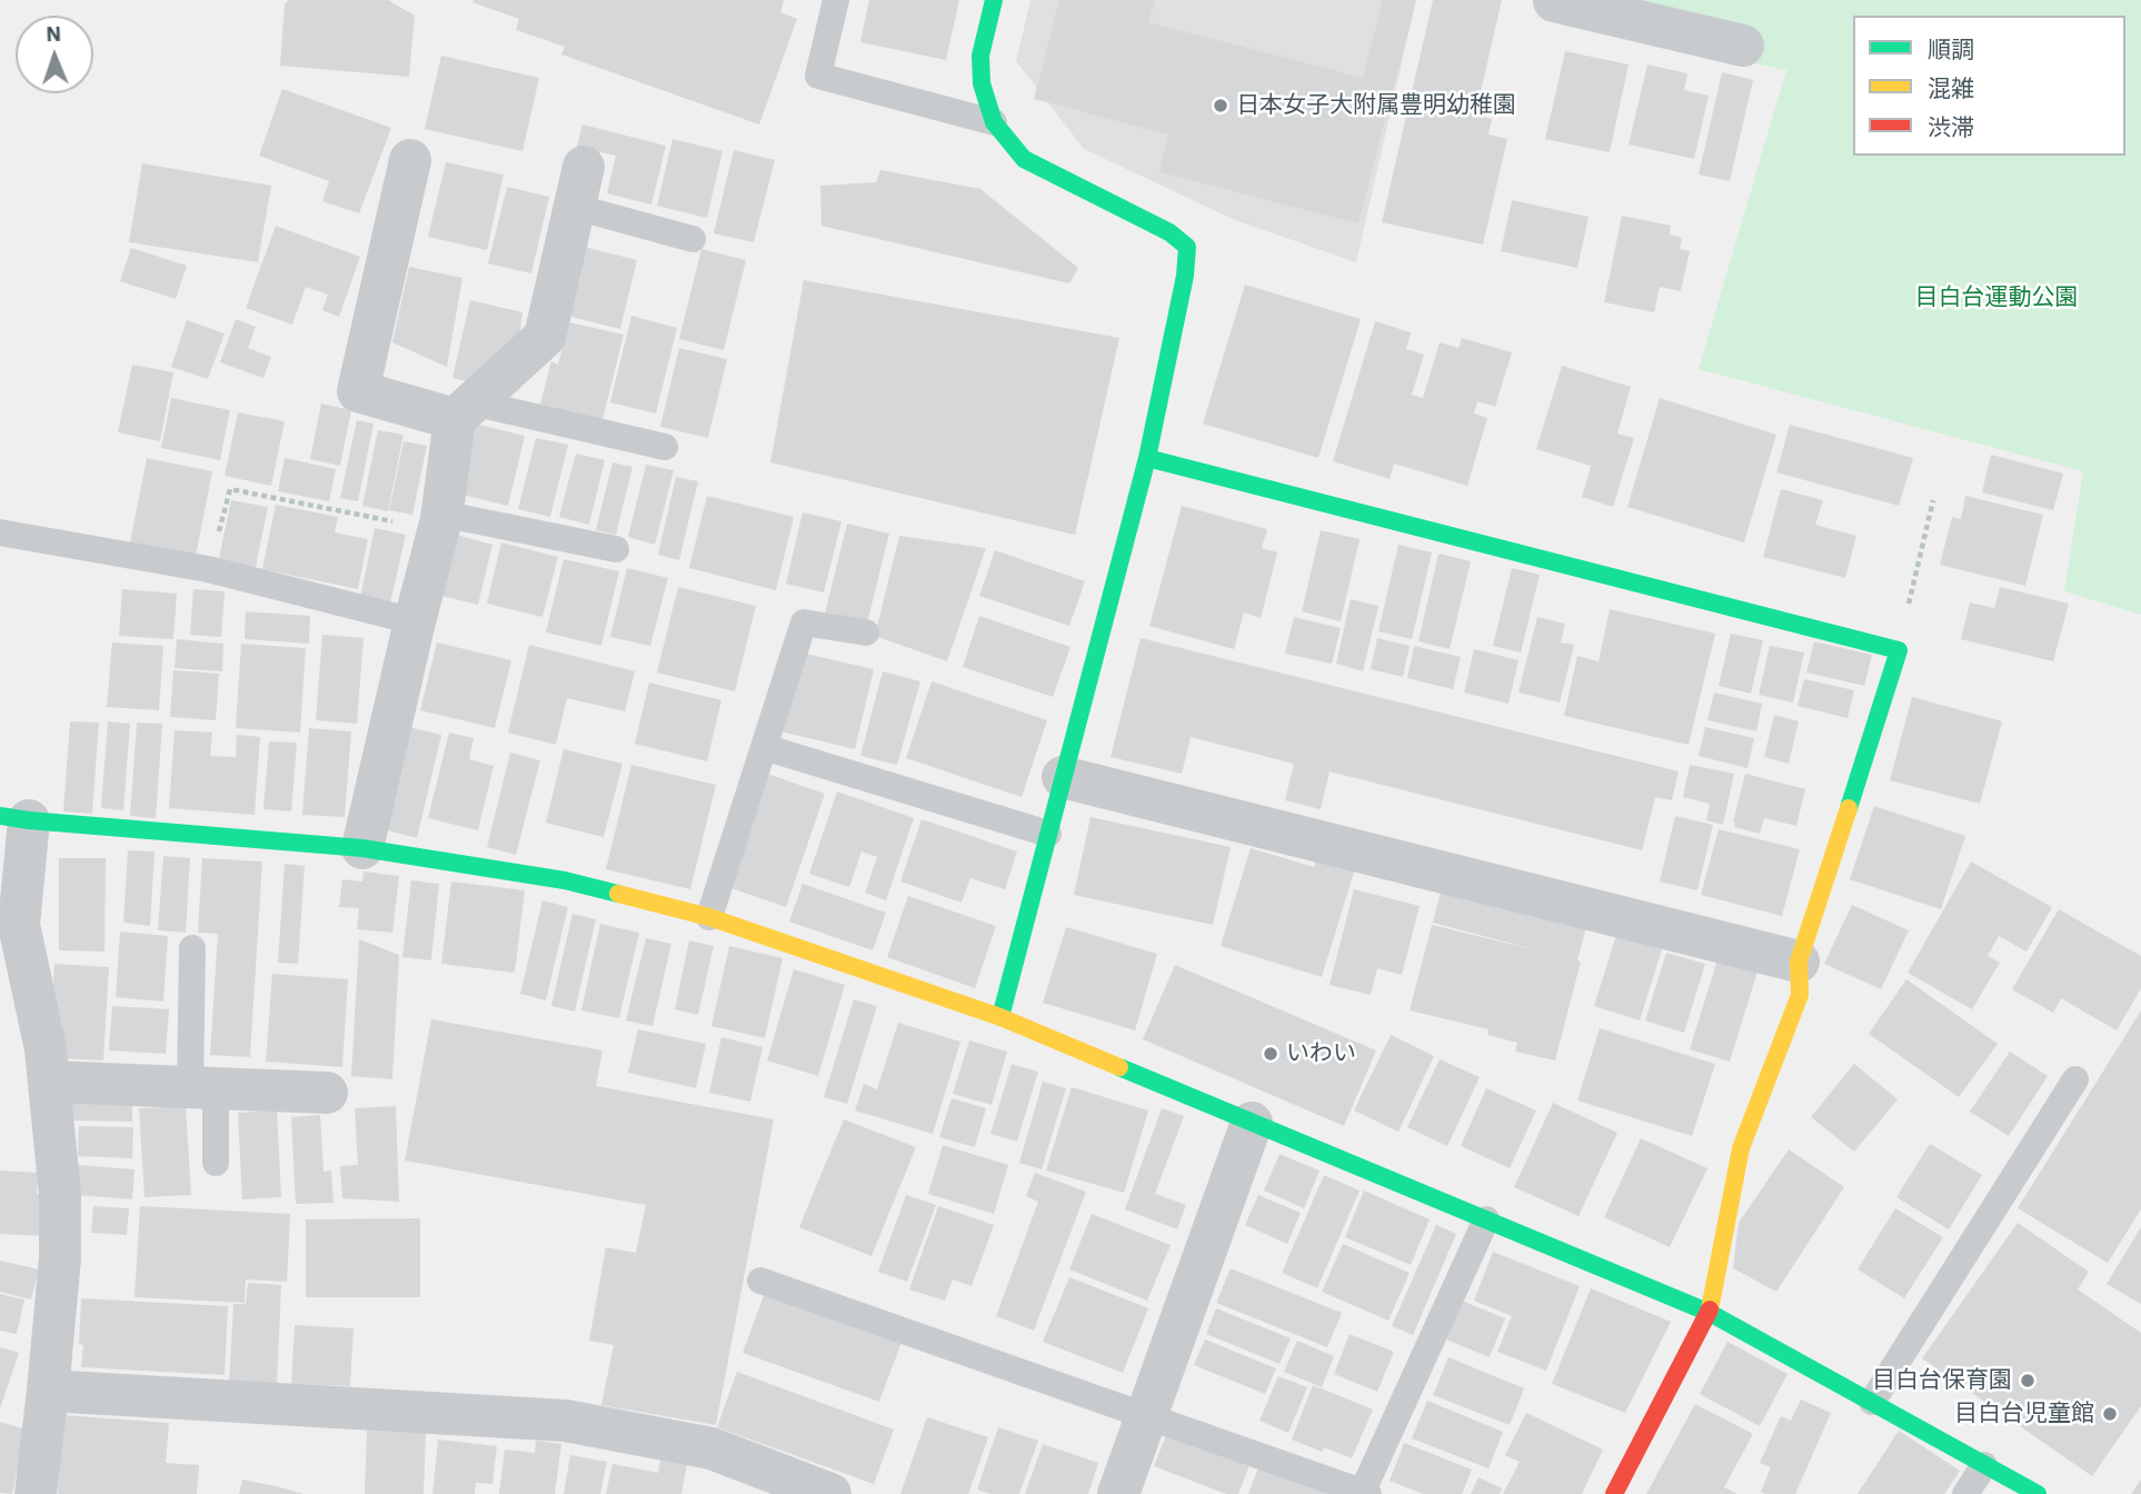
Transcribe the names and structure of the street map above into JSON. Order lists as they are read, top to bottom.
{
  "parks": ["目白台運動公園"],
  "places": [
    "日本女子大附属豊明幼稚園",
    "いわい",
    "目白台保育園",
    "目白台児童館"
  ],
  "legend": ["順調", "混雑", "渋滞"],
  "north": "top"
}
